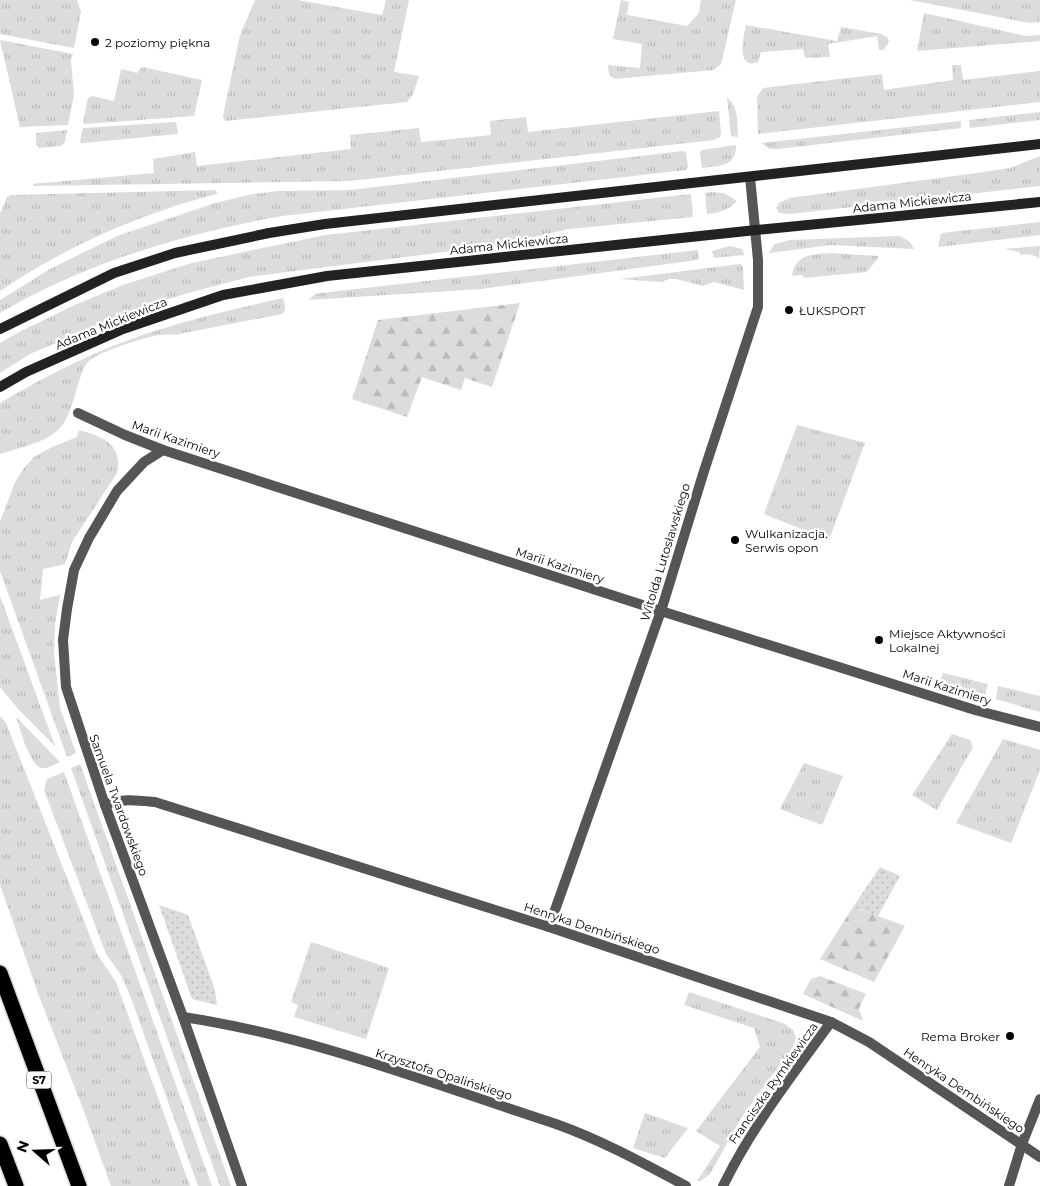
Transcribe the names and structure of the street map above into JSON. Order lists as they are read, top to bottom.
{
  "streets": {
    "highway": ["S7"],
    "street": [
      "Adama Mickiewicza",
      "Marii Kazimiery",
      "Witolda Lutosławskiego",
      "Samuela Twardowskiego",
      "Henryka Dembińskiego",
      "Krzysztofa Opalińskiego",
      "Franciszka Rymkiewicza"
    ]
  },
  "crossings": [
    ["Adama Mickiewicza", "Witolda Lutosławskiego"],
    ["Marii Kazimiery", "Witolda Lutosławskiego"],
    ["Marii Kazimiery", "Samuela Twardowskiego"],
    ["Witolda Lutosławskiego", "Henryka Dembińskiego"],
    ["Samuela Twardowskiego", "Henryka Dembińskiego"],
    ["Samuela Twardowskiego", "Krzysztofa Opalińskiego"],
    ["Henryka Dembińskiego", "Franciszka Rymkiewicza"]
  ],
  "places": [
    "2 poziomy piękna",
    "ŁUKSPORT",
    "Wulkanizacja. Serwis opon",
    "Miejsce Aktywności Lokalnej",
    "Rema Broker"
  ],
  "north": "left"
}
